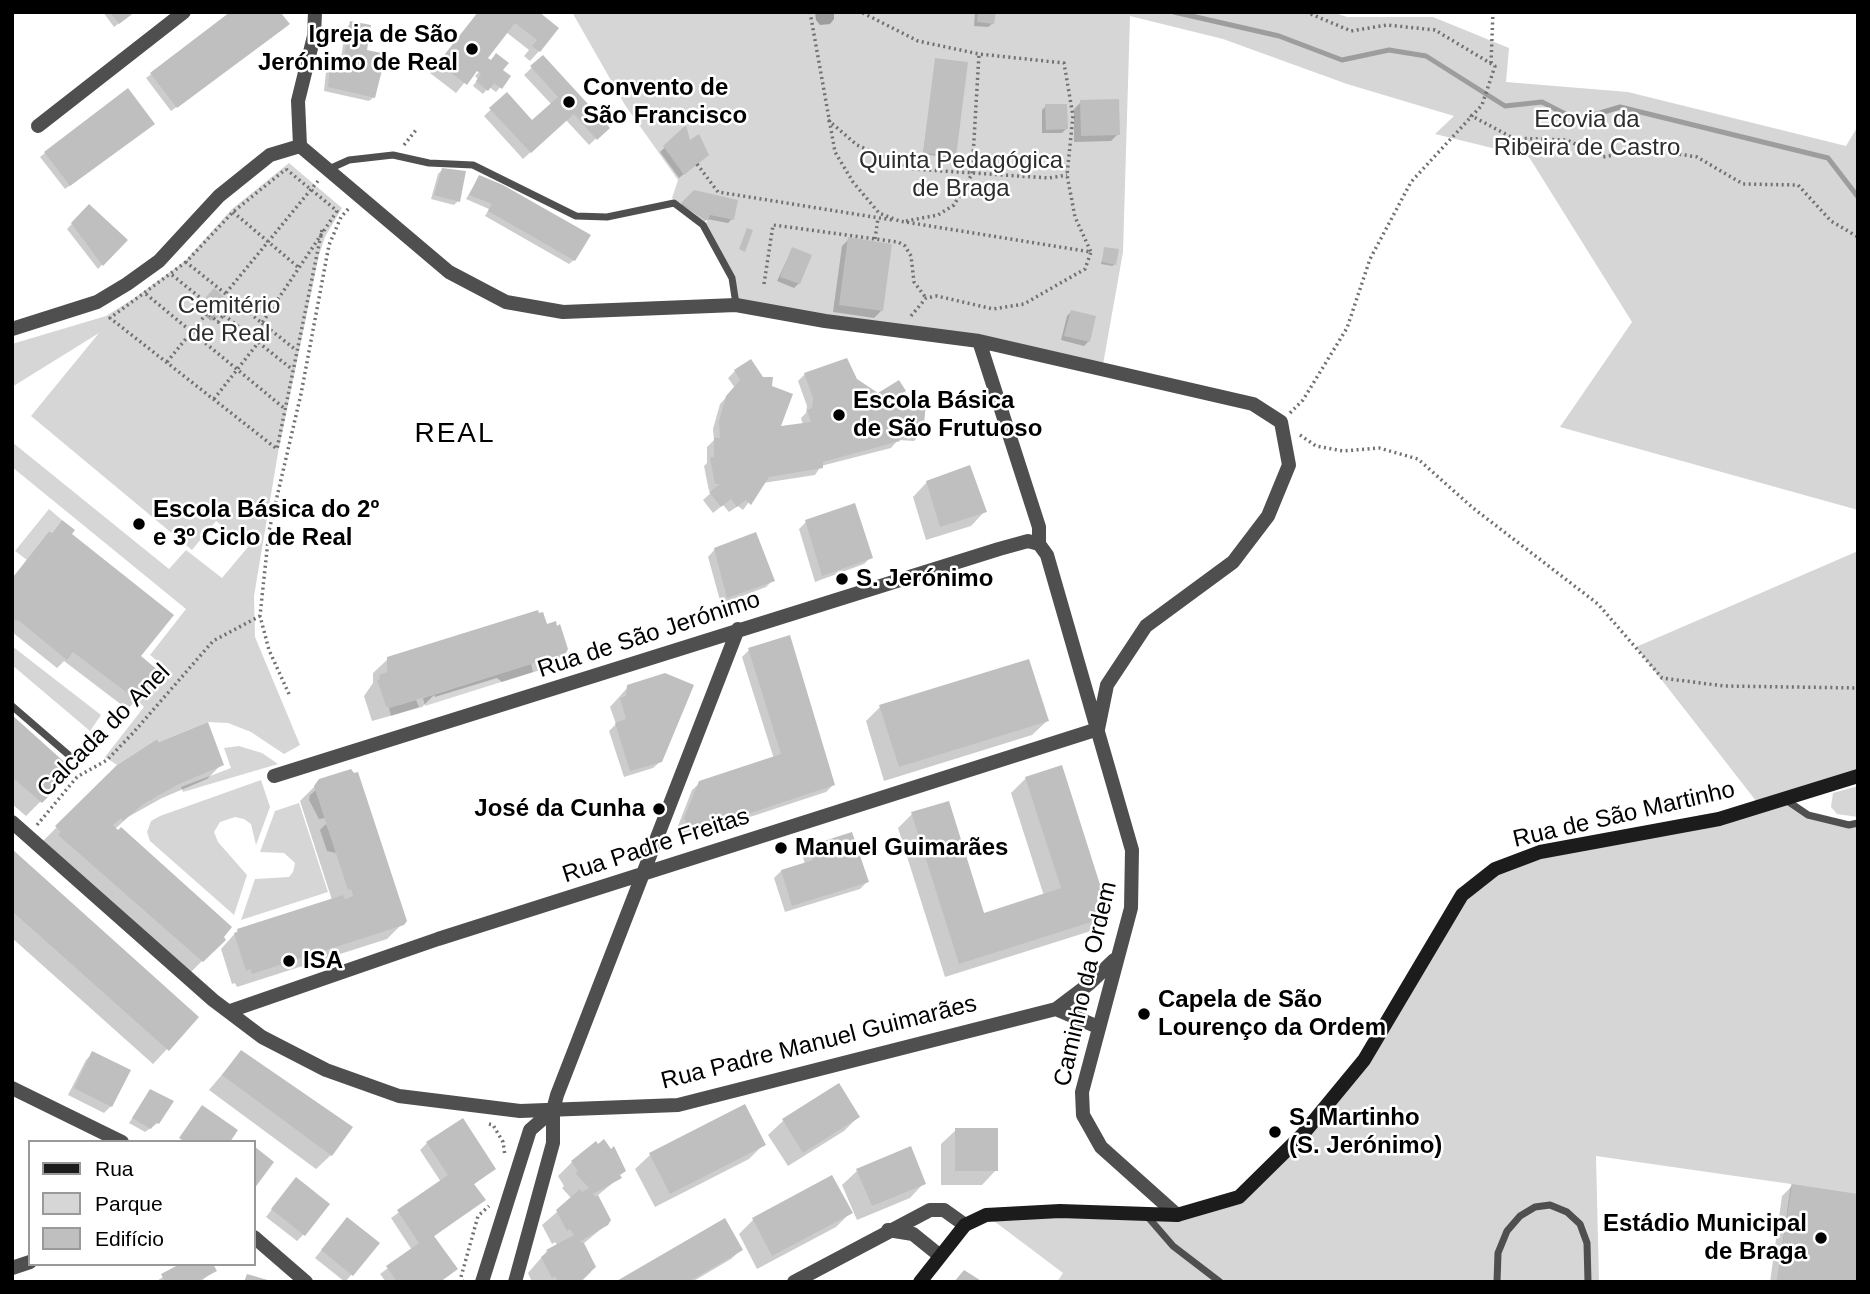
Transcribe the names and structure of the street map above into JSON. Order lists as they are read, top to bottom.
{
  "streets": {
    "street": [
      "Rua de São Jerónimo",
      "Rua de São Martinho",
      "Rua Padre Freitas",
      "Caminho da Ordem",
      "Rua Padre Manuel Guimarães"
    ],
    "path": ["Calcada do Anel"]
  },
  "crossings": [
    ["Rua de São Jerónimo", "Caminho da Ordem"],
    ["Calcada do Anel", "Rua Padre Manuel Guimarães"],
    ["Rua de São Martinho", "Caminho da Ordem"],
    ["Rua Padre Freitas", "Caminho da Ordem"],
    ["Rua Padre Freitas", "Rua Padre Manuel Guimarães"],
    ["Caminho da Ordem", "Rua Padre Manuel Guimarães"]
  ],
  "districts": ["REAL"],
  "parks": ["Ecovia da Ribeira de Castro", "Quinta Pedagógica de Braga", "Cemitério de Real"],
  "places": [
    "Igreja de São Jerónimo de Real",
    "Convento de São Francisco",
    "Escola Básica de São Frutuoso",
    "Escola Básica do 2º e 3º Ciclo de Real",
    "S. Jerónimo",
    "José da Cunha",
    "Manuel Guimarães",
    "ISA",
    "Capela de São Lourenço da Ordem",
    "S. Martinho (S. Jerónimo)",
    "Estádio Municipal de Braga"
  ],
  "legend": ["Rua", "Parque", "Edifício"]
}
